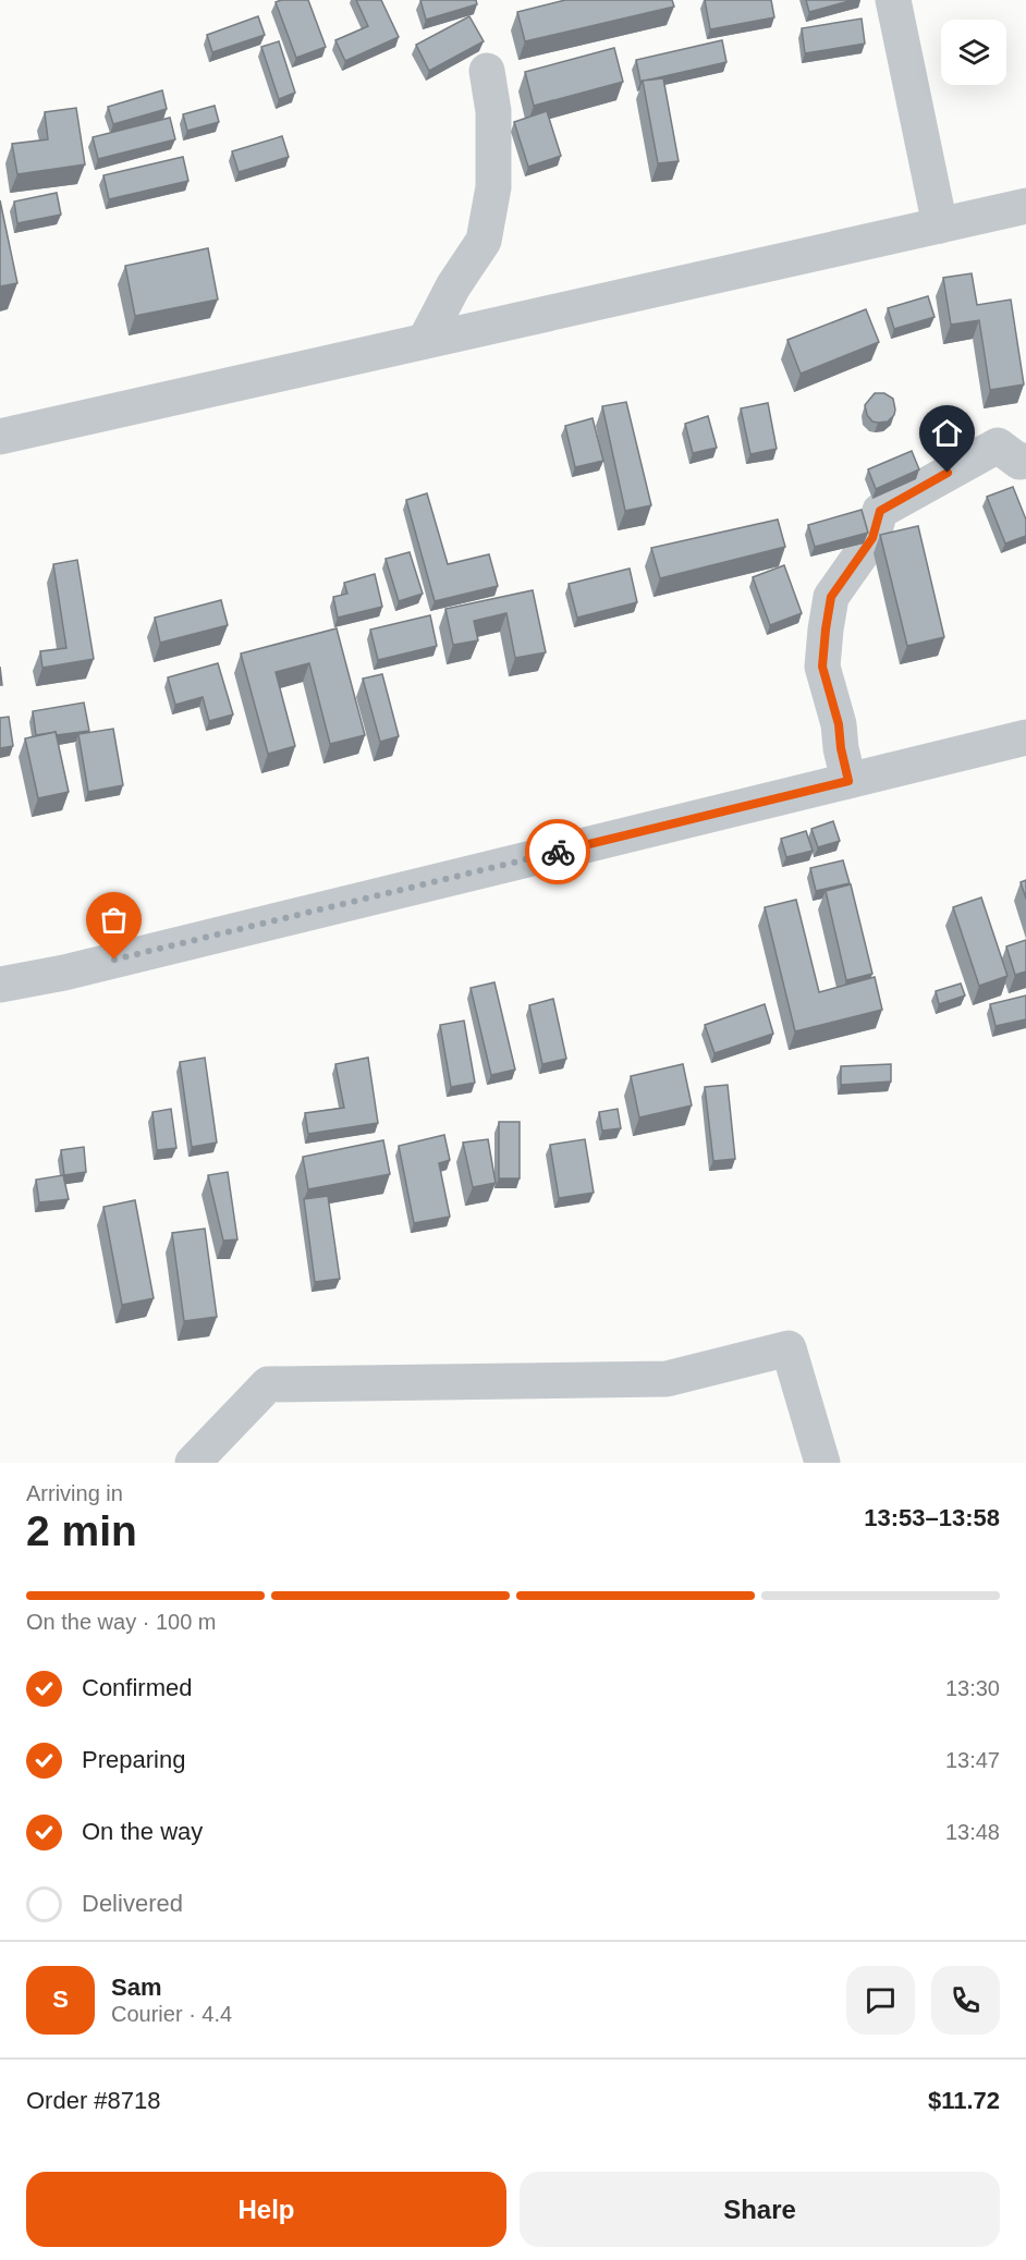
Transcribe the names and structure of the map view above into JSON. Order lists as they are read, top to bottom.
{
  "page": {
    "heading": ["2 min", "Arriving in", "13:53–13:58"],
    "panel": [
      "Sam",
      "Courier · 4.4",
      "Order #8718",
      "$11.72"
    ],
    "bar": "On the way · 100 m",
    "list": [
      ["Confirmed", "13:30"],
      ["Preparing", "13:47"],
      ["On the way", "13:48"],
      "Delivered"
    ],
    "round": "S",
    "buttons": ["Help", "Share"]
  }
}
